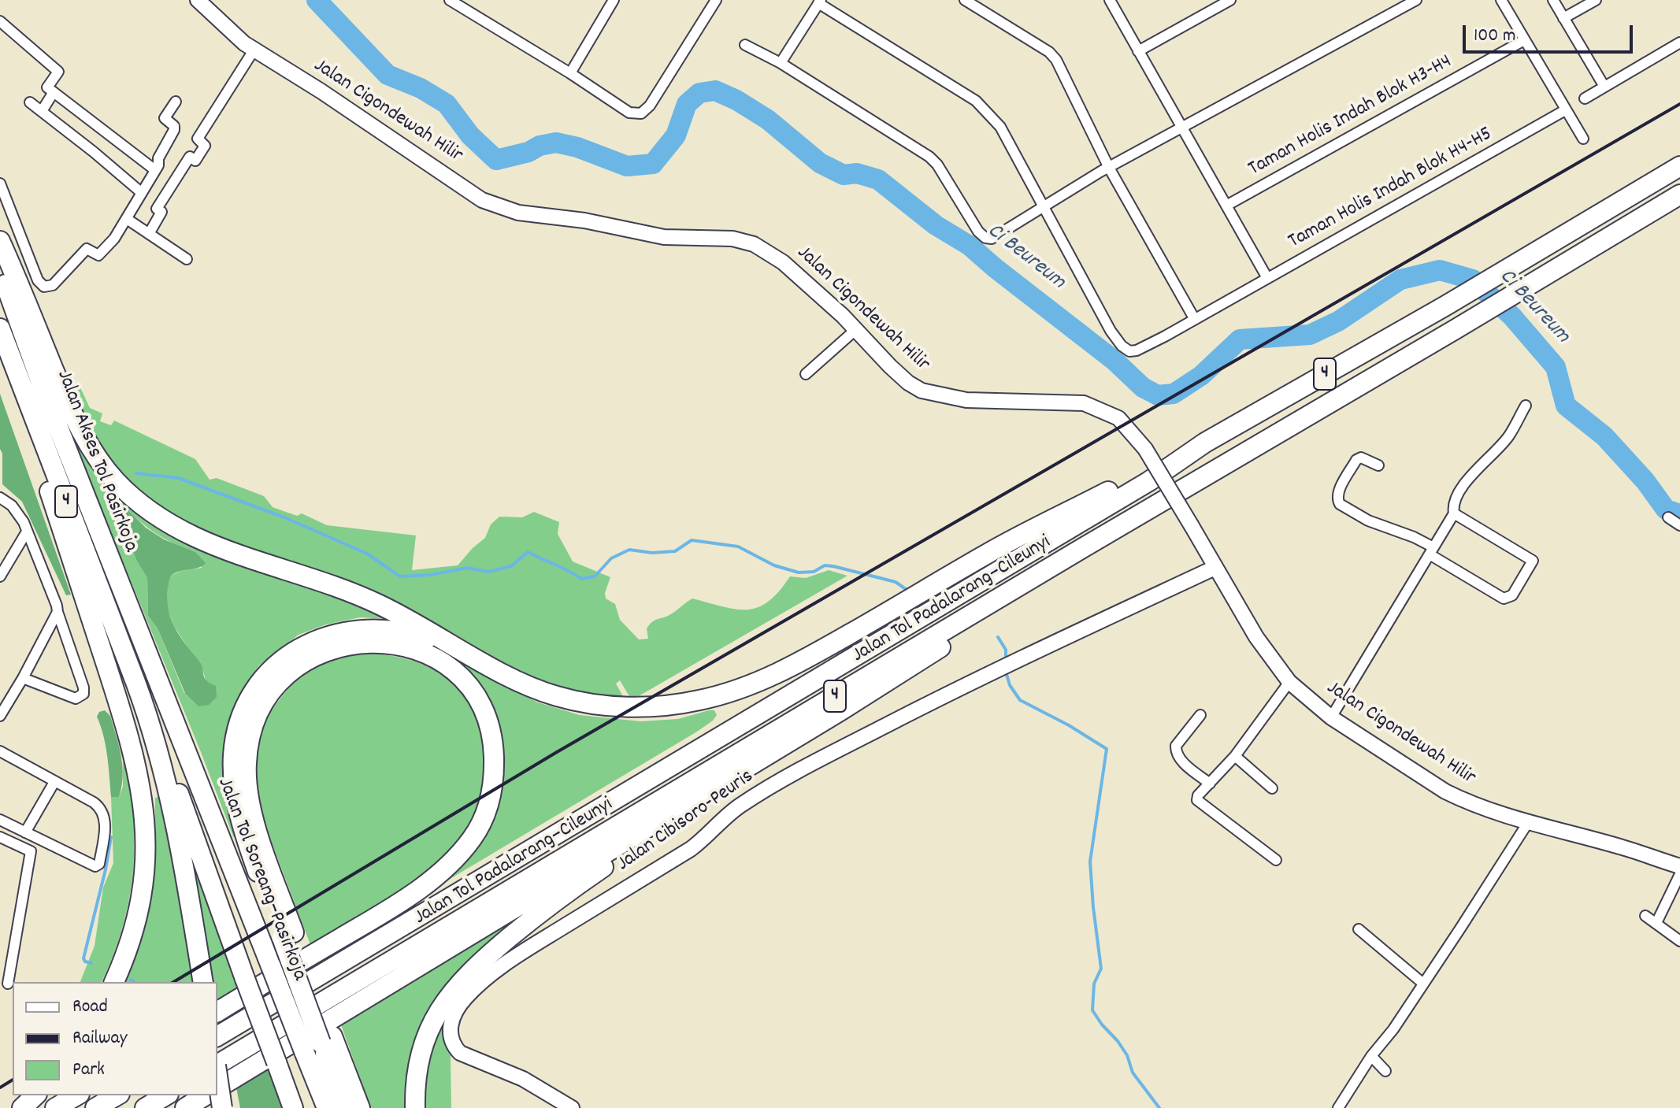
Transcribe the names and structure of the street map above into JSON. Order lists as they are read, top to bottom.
{
  "streets": {
    "highway": [
      "4",
      "Jalan Akses Tol Pasirkoja",
      "Jalan Tol Padalarang–Cileunyi",
      "Jalan Tol Soreang–Pasirkoja"
    ],
    "street": [
      "Jalan Cigondewah Hilir",
      "Taman Holis Indah Blok H3-H4",
      "Taman Holis Indah Blok H4-H5",
      "Jalan Cibisoro-Peuris"
    ]
  },
  "crossings": [
    ["Jalan Cigondewah Hilir", "Jalan Cibisoro-Peuris"],
    ["4", "Jalan Akses Tol Pasirkoja"],
    ["Jalan Akses Tol Pasirkoja", "Jalan Tol Soreang–Pasirkoja"]
  ],
  "water": ["Ci Beureum"],
  "legend": ["Road", "Railway", "Park"],
  "scale_bar": "100 m"
}
